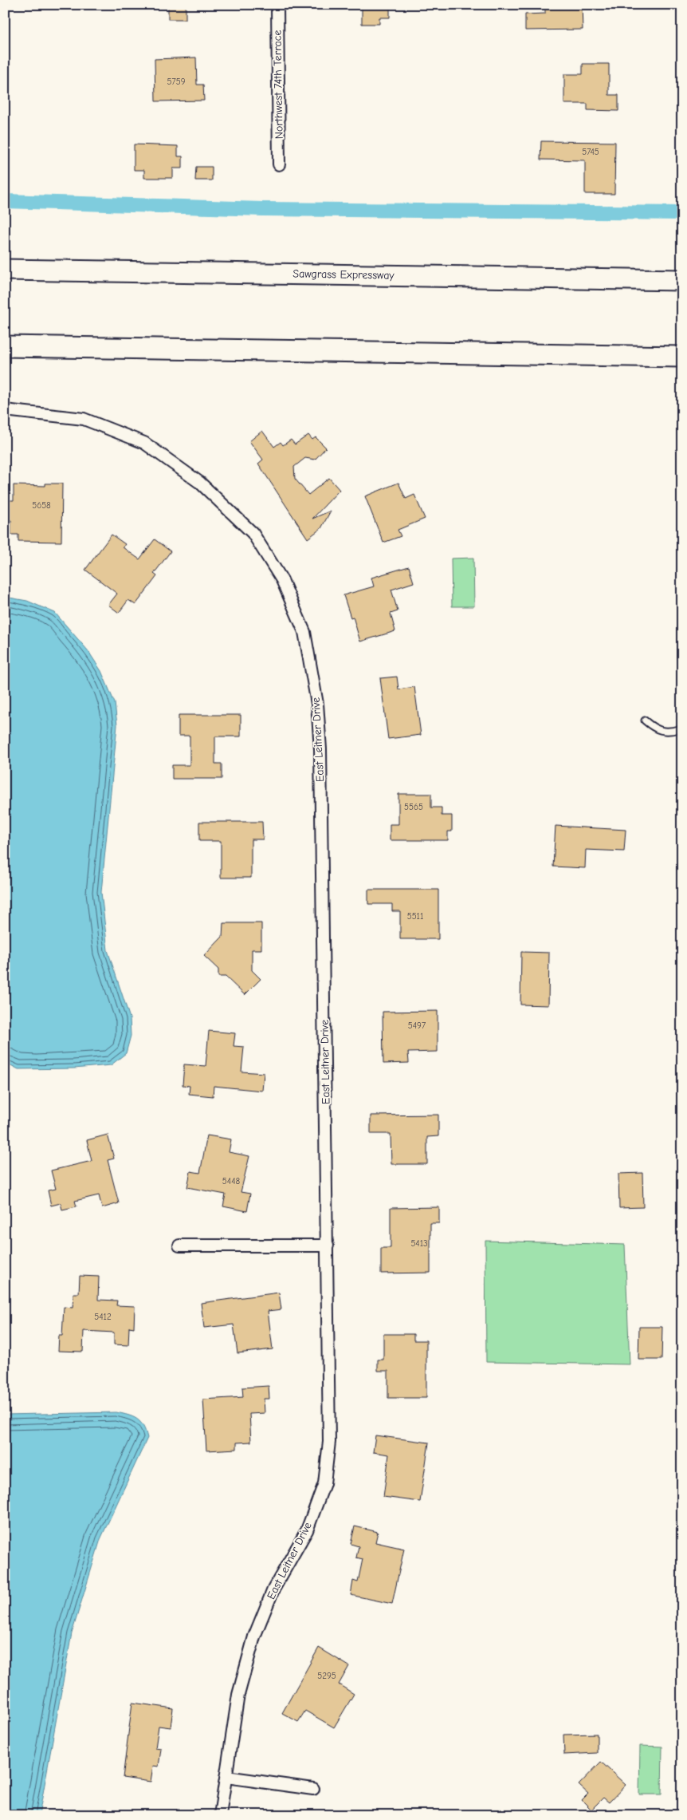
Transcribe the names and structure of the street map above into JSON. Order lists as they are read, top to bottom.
{
  "streets": {
    "highway": ["Sawgrass Expressway"],
    "street": ["Northwest 74th Terrace", "East Leitner Drive"]
  },
  "house_numbers": [
    "5759",
    "5745",
    "5658",
    "5565",
    "5511",
    "5497",
    "5448",
    "5413",
    "5412",
    "5295"
  ]
}
